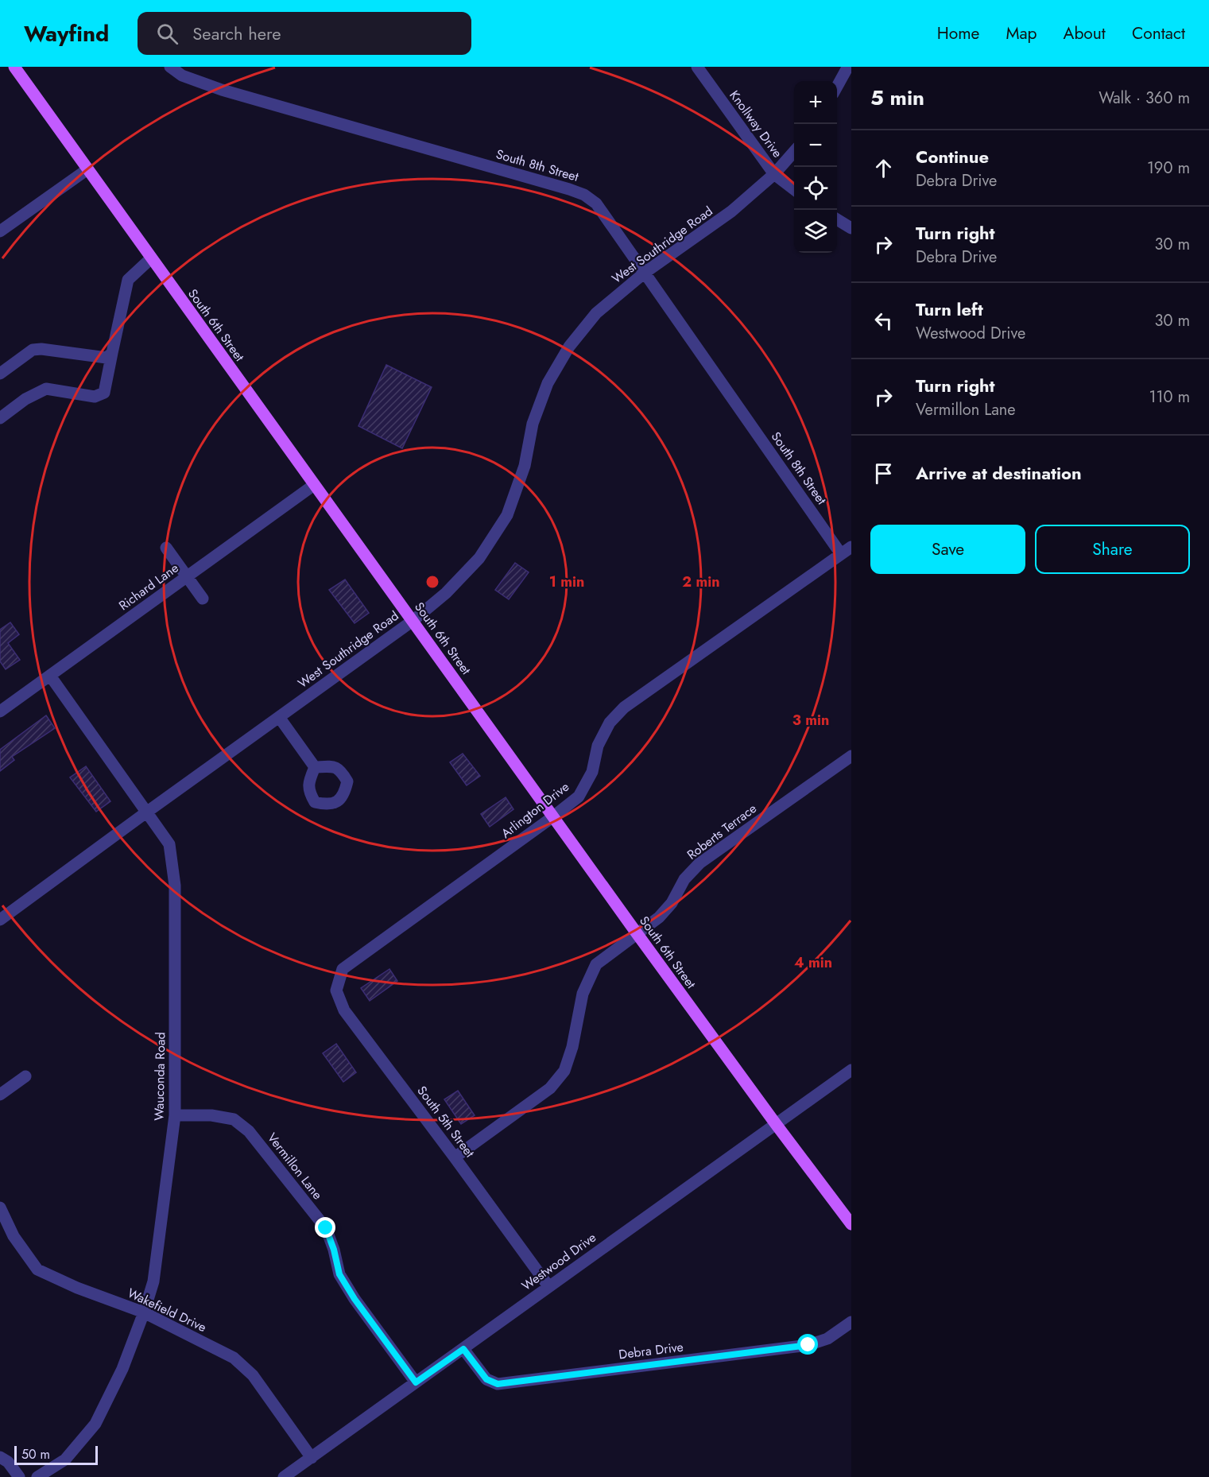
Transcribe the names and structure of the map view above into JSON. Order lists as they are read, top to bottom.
{
  "streets": {
    "main road": ["South 6th Street"],
    "street": [
      "Knollway Drive",
      "South 8th Street",
      "West Southridge Road",
      "Richard Lane",
      "Arlington Drive",
      "Roberts Terrace",
      "Wauconda Road",
      "South 5th Street",
      "Vermillon Lane",
      "Westwood Drive",
      "Wakefield Drive",
      "Debra Drive"
    ]
  },
  "crossings": [
    ["Knollway Drive", "West Southridge Road"],
    ["South 8th Street", "West Southridge Road"],
    ["South 8th Street", "Arlington Drive"],
    ["West Southridge Road", "South 6th Street"],
    ["West Southridge Road", "Wauconda Road"],
    ["South 6th Street", "Richard Lane"],
    ["South 6th Street", "Arlington Drive"],
    ["South 6th Street", "Roberts Terrace"],
    ["South 6th Street", "Westwood Drive"],
    ["Richard Lane", "Wauconda Road"],
    ["Arlington Drive", "South 5th Street"],
    ["Roberts Terrace", "South 5th Street"],
    ["Wauconda Road", "Vermillon Lane"],
    ["Wauconda Road", "Wakefield Drive"],
    ["South 5th Street", "Westwood Drive"],
    ["Vermillon Lane", "Westwood Drive"],
    ["Westwood Drive", "Wakefield Drive"],
    ["Westwood Drive", "Debra Drive"]
  ],
  "scale_bar": "50 m",
  "page": {
    "header": "Wayfind",
    "search": "Search here",
    "nav": [
      "Home",
      "Map",
      "About",
      "Contact"
    ],
    "heading": ["5 min", "Walk · 360 m"],
    "map_buttons": ["+", "−"],
    "list": [
      ["Continue", "Debra Drive", "190 m"],
      ["Turn right", "Debra Drive", "30 m"],
      ["Turn left", "Westwood Drive", "30 m"],
      ["Turn right", "Vermillon Lane", "110 m"],
      "Arrive at destination"
    ],
    "buttons": ["Save", "Share"],
    "scale": "50 m"
  },
  "rings": [
    "1 min",
    "2 min",
    "3 min",
    "4 min"
  ]
}
